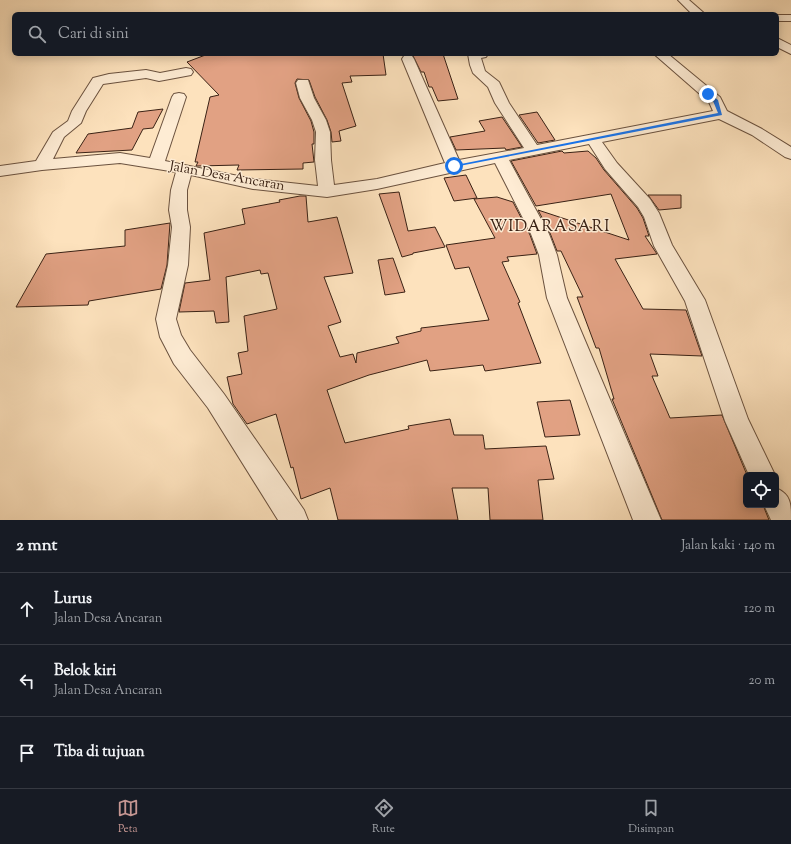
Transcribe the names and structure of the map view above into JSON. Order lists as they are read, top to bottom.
{
  "streets": {
    "street": ["Jalan Desa Ancaran"]
  },
  "districts": ["WIDARASARI"],
  "page": {
    "search": "Cari di sini",
    "heading": ["2 mnt", "Jalan kaki · 140 m"],
    "list": [
      ["Lurus", "Jalan Desa Ancaran", "120 m"],
      ["Belok kiri", "Jalan Desa Ancaran", "20 m"],
      "Tiba di tujuan"
    ],
    "nav": ["Peta", "Rute", "Disimpan"]
  }
}
